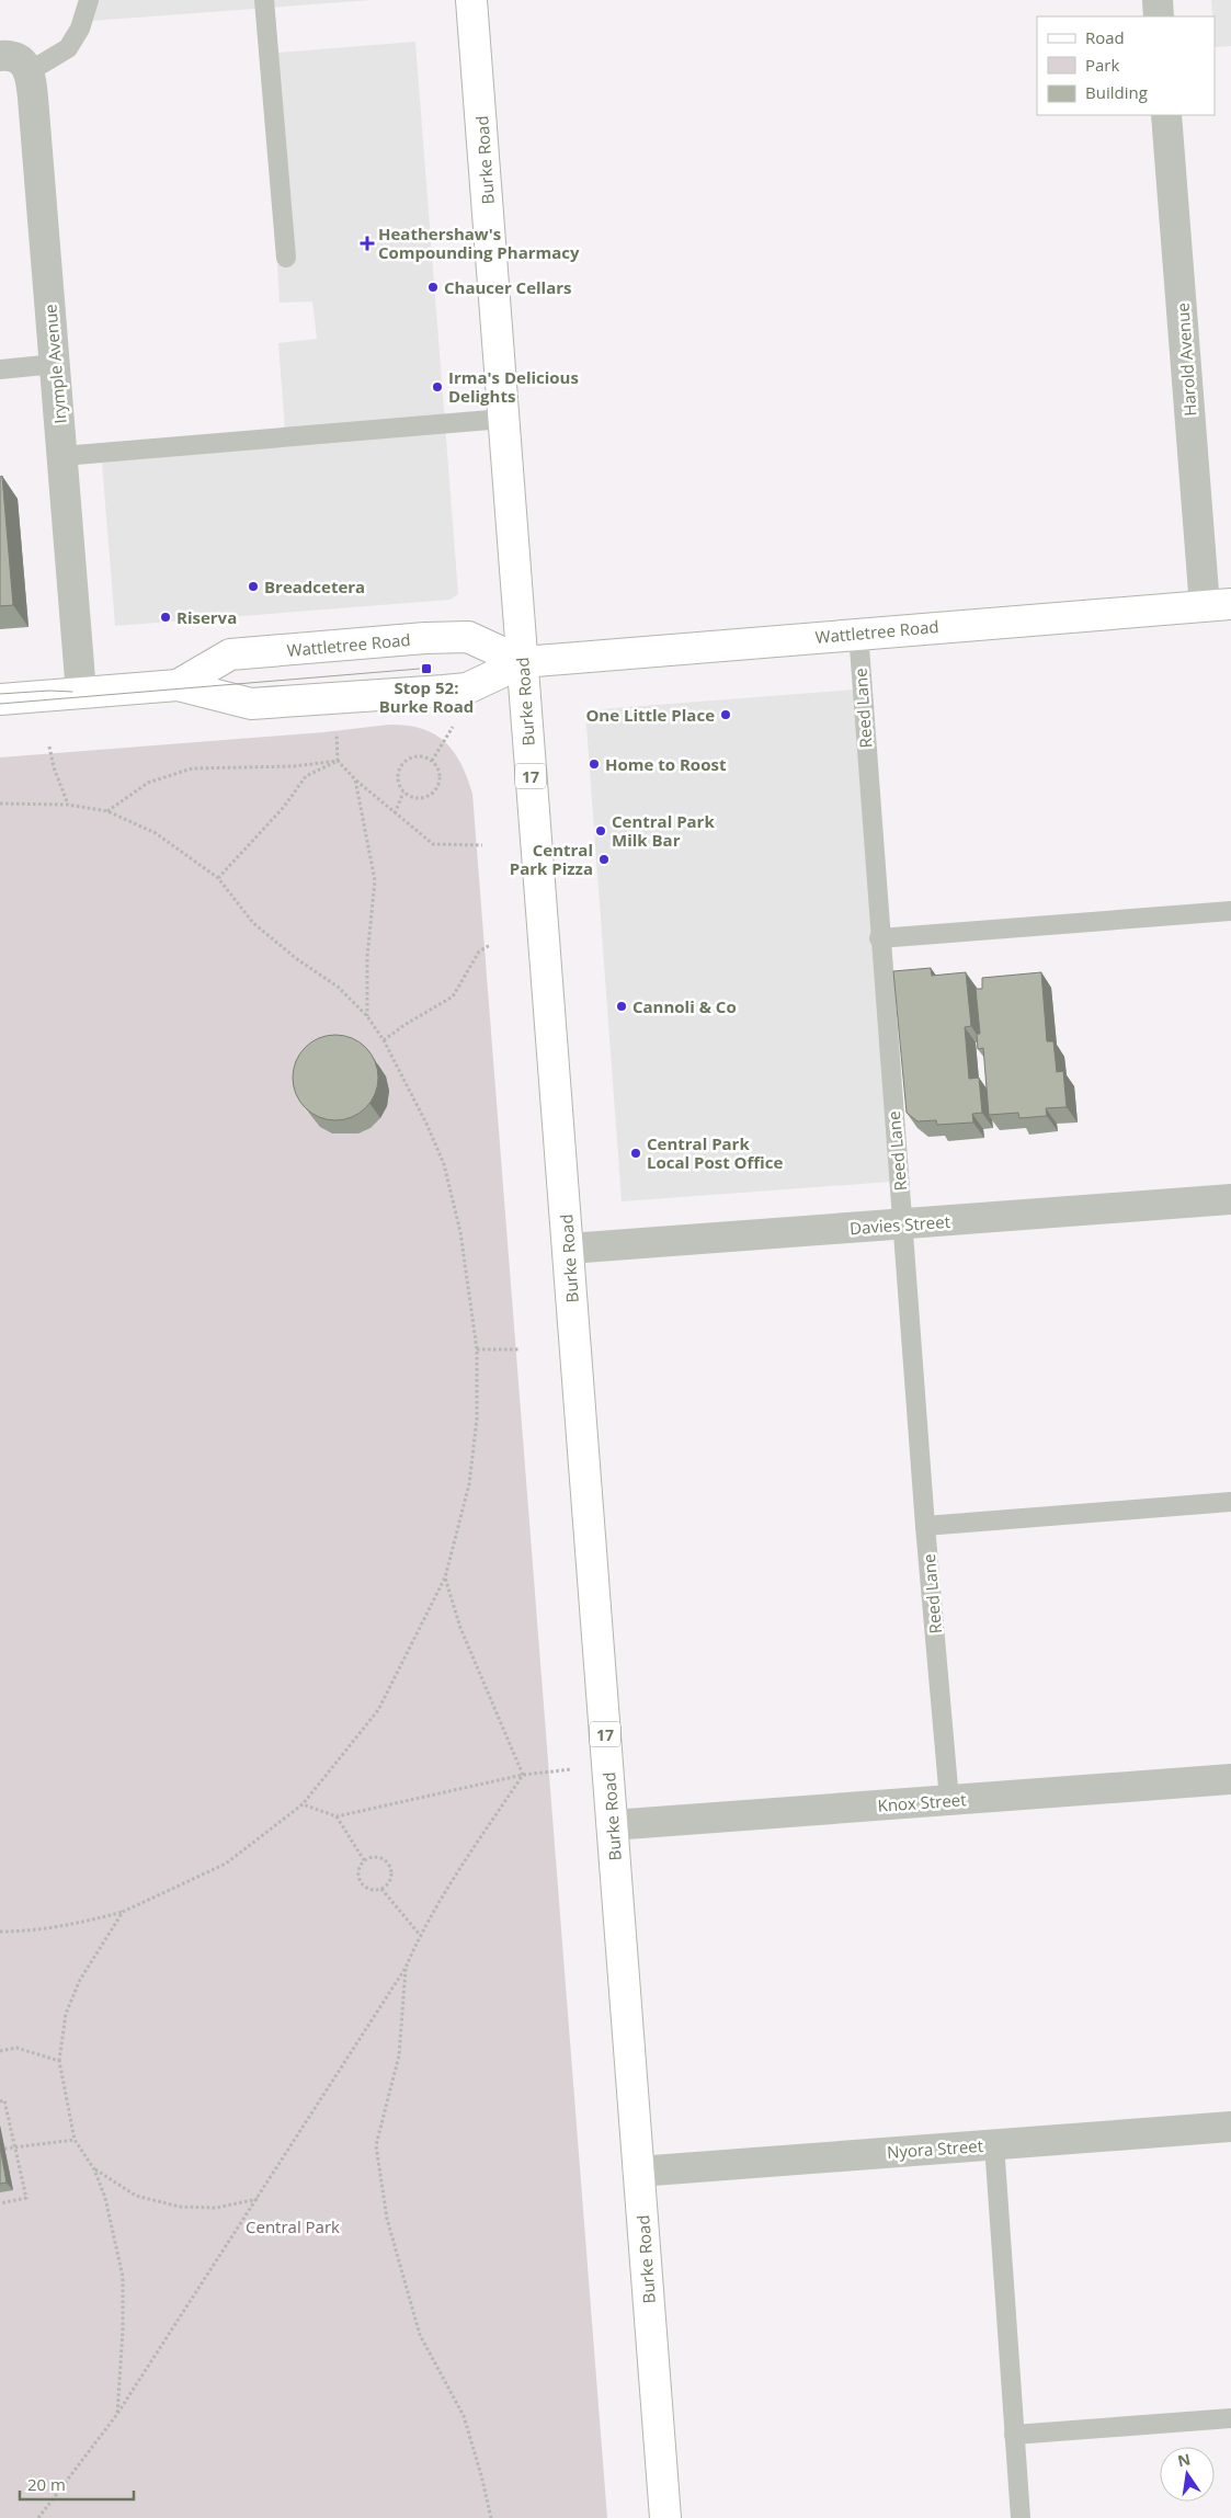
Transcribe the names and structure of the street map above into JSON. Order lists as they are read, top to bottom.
{
  "streets": {
    "main road": ["Burke Road", "Wattletree Road", "17"],
    "street": [
      "Harold Avenue",
      "Irymple Avenue",
      "Davies Street",
      "Knox Street",
      "Nyora Street"
    ],
    "lane": ["Reed Lane"]
  },
  "crossings": [
    ["Burke Road", "Wattletree Road"],
    ["Burke Road", "Davies Street"],
    ["Burke Road", "Knox Street"],
    ["Burke Road", "Nyora Street"],
    ["Harold Avenue", "Wattletree Road"],
    ["Irymple Avenue", "Wattletree Road"],
    ["Wattletree Road", "Reed Lane"],
    ["Reed Lane", "Davies Street"],
    ["Reed Lane", "Knox Street"]
  ],
  "parks": ["Central Park"],
  "places": {
    "health": ["Heathershaw's Compounding Pharmacy"],
    "other": [
      "Chaucer Cellars",
      "Irma's Delicious Delights",
      "Breadcetera",
      "Riserva",
      "One Little Place",
      "Home to Roost",
      "Central Park Milk Bar",
      "Central Park Pizza",
      "Cannoli & Co",
      "Central Park Local Post Office"
    ],
    "transit": ["Stop 52: Burke Road"]
  },
  "legend": ["Road", "Park", "Building"],
  "scale_bar": "20 m",
  "north": "top"
}
